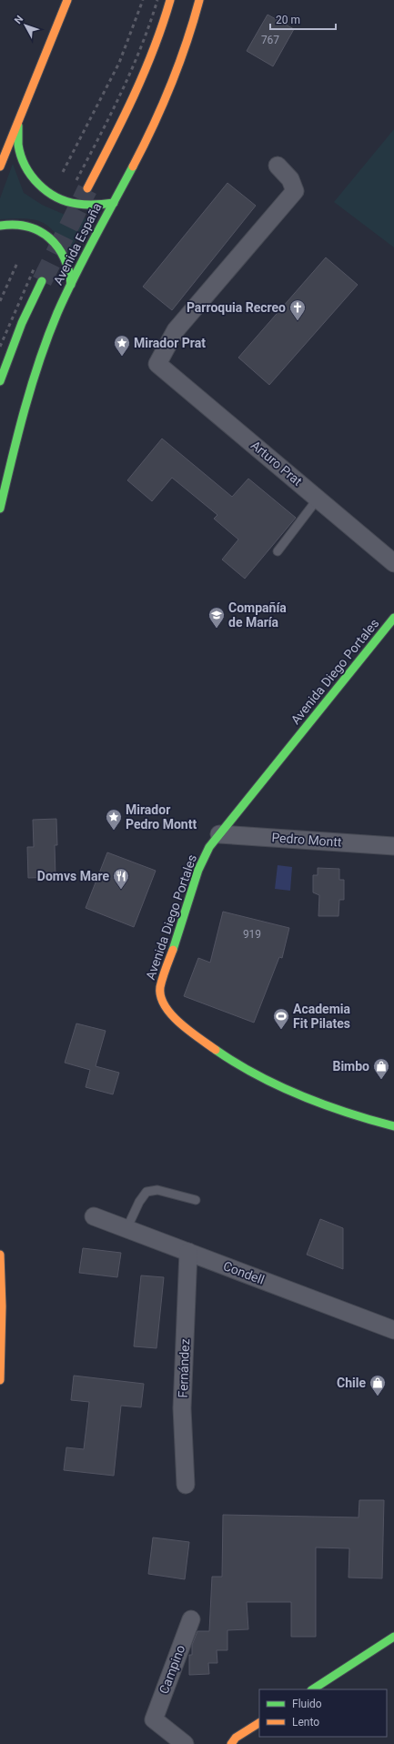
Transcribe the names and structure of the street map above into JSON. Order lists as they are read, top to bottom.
{
  "streets": {
    "main road": ["Avenida España", "Avenida Diego Portales"],
    "street": [
      "Arturo Prat",
      "Pedro Montt",
      "Condell",
      "Fernández",
      "Campino"
    ]
  },
  "crossings": [
    ["Avenida Diego Portales", "Pedro Montt"],
    ["Condell", "Fernández"]
  ],
  "places": {
    "church": ["Parroquia Recreo"],
    "place": ["Mirador Prat", "Mirador Pedro Montt"],
    "school or university": ["Compañía de María"],
    "restaurant": ["Domvs Mare"],
    "sports": ["Academia Fit Pilates"],
    "shop": ["Bimbo", "Chile"]
  },
  "house_numbers": ["767", "919"],
  "legend": ["Fluido", "Lento"],
  "scale_bar": "20 m",
  "north": "top left"
}
